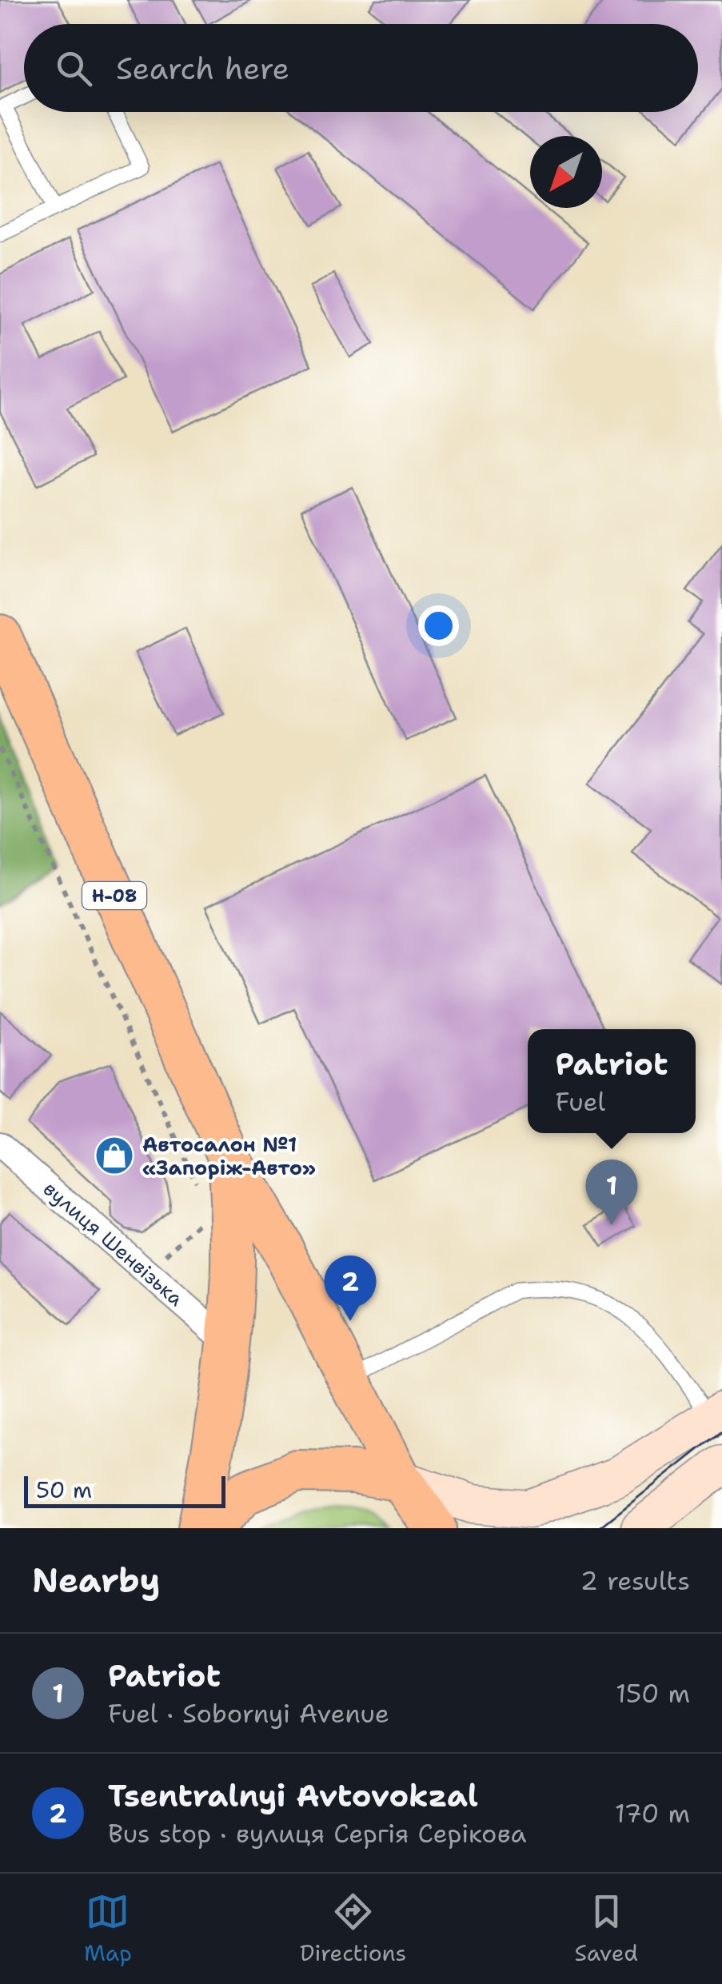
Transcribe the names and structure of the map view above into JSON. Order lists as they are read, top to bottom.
{
  "streets": {
    "main road": ["Н-08"],
    "street": ["вулиця Шенвізька"]
  },
  "crossings": [
    ["Н-08", "вулиця Шенвізька"]
  ],
  "places": {
    "shop": ["Автосалон №1 «Запоріж-Авто»"]
  },
  "scale_bar": "50 m",
  "north": "bottom left",
  "page": {
    "search": "Search here",
    "popup": ["Patriot", "Fuel"],
    "pins": ["1", "2"],
    "scale": "50 m",
    "heading": ["Nearby", "2 results"],
    "list": [
      {
        "mark": "1",
        "name": "Patriot",
        "note": "Fuel · Sobornyi Avenue",
        "value": "150 m"
      },
      {
        "mark": "2",
        "name": "Tsentralnyi Avtovokzal",
        "note": "Bus stop · вулиця Сергія Серікова",
        "value": "170 m"
      }
    ],
    "nav": ["Map", "Directions", "Saved"]
  }
}
